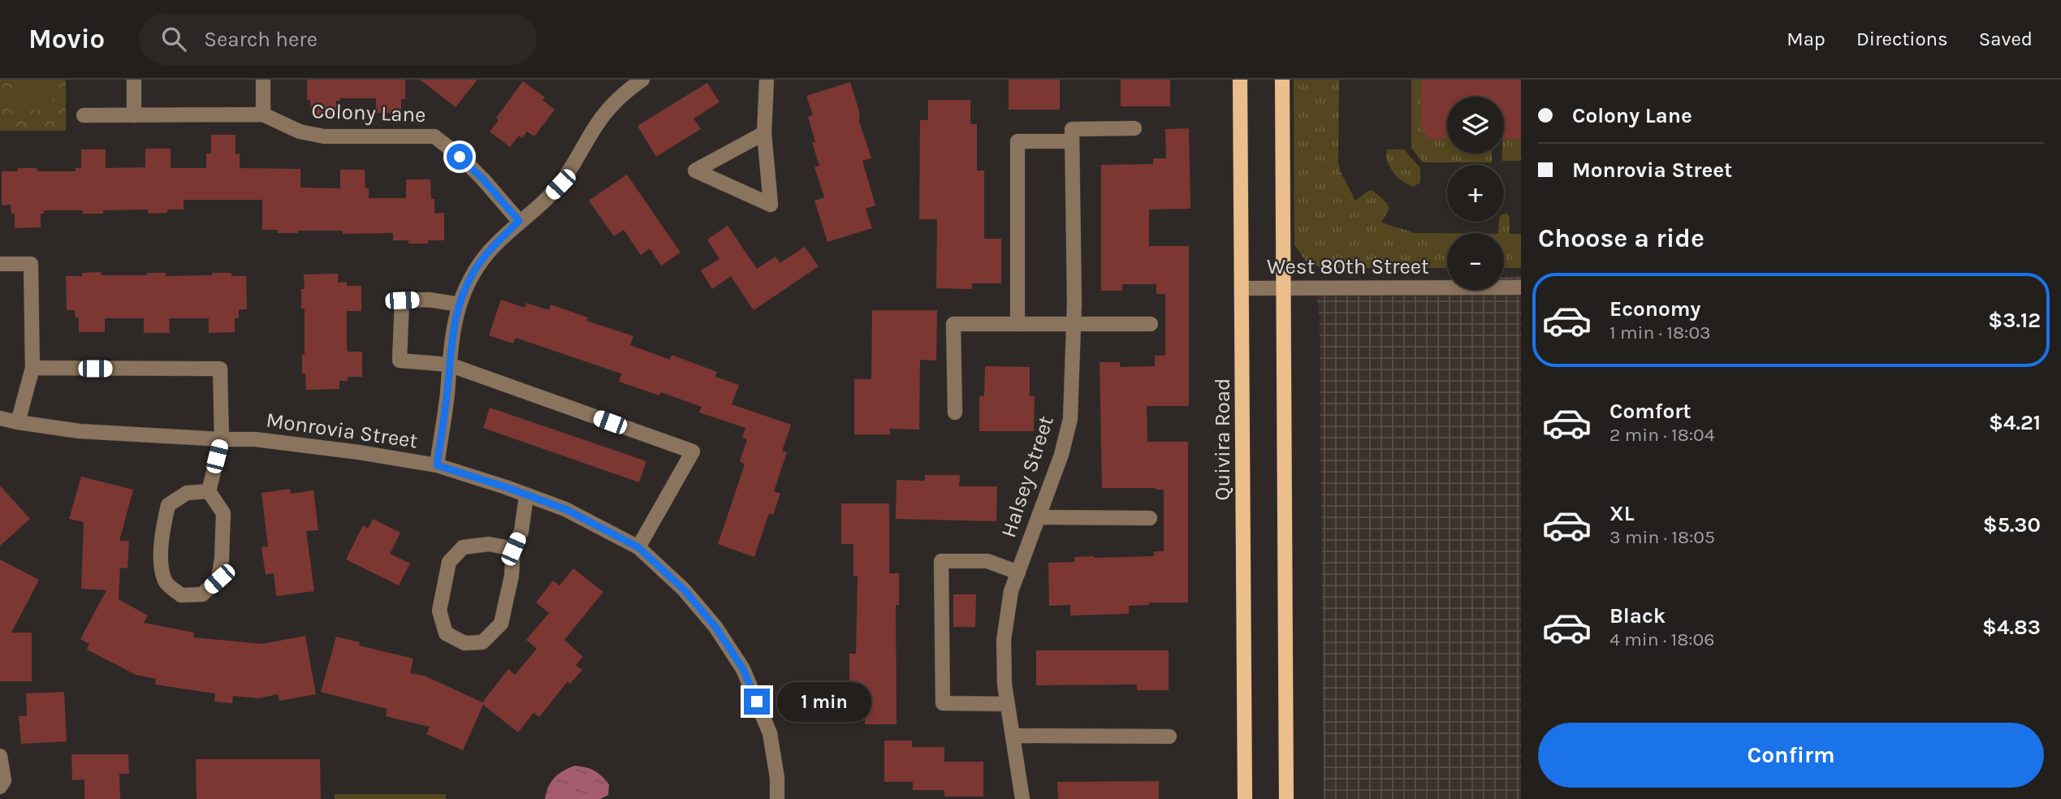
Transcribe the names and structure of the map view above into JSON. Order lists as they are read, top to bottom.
{
  "streets": {
    "main road": ["Quivira Road"],
    "street": [
      "Colony Lane",
      "West 80th Street",
      "Monrovia Street",
      "Halsey Street"
    ]
  },
  "crossings": [
    ["West 80th Street", "Quivira Road"]
  ],
  "page": {
    "header": "Movio",
    "search": "Search here",
    "nav": ["Map", "Directions", "Saved"],
    "banner": ["Colony Lane", "Monrovia Street"],
    "map_buttons": ["+", "−"],
    "heading": "Choose a ride",
    "list": [
      {
        "name": "Economy",
        "note": "1 min · 18:03",
        "value": "$3.12"
      },
      {
        "name": "Comfort",
        "note": "2 min · 18:04",
        "value": "$4.21"
      },
      {
        "name": "XL",
        "note": "3 min · 18:05",
        "value": "$5.30"
      },
      {
        "name": "Black",
        "note": "4 min · 18:06",
        "value": "$4.83"
      }
    ],
    "bubble": "1 min",
    "buttons": "Confirm"
  }
}
